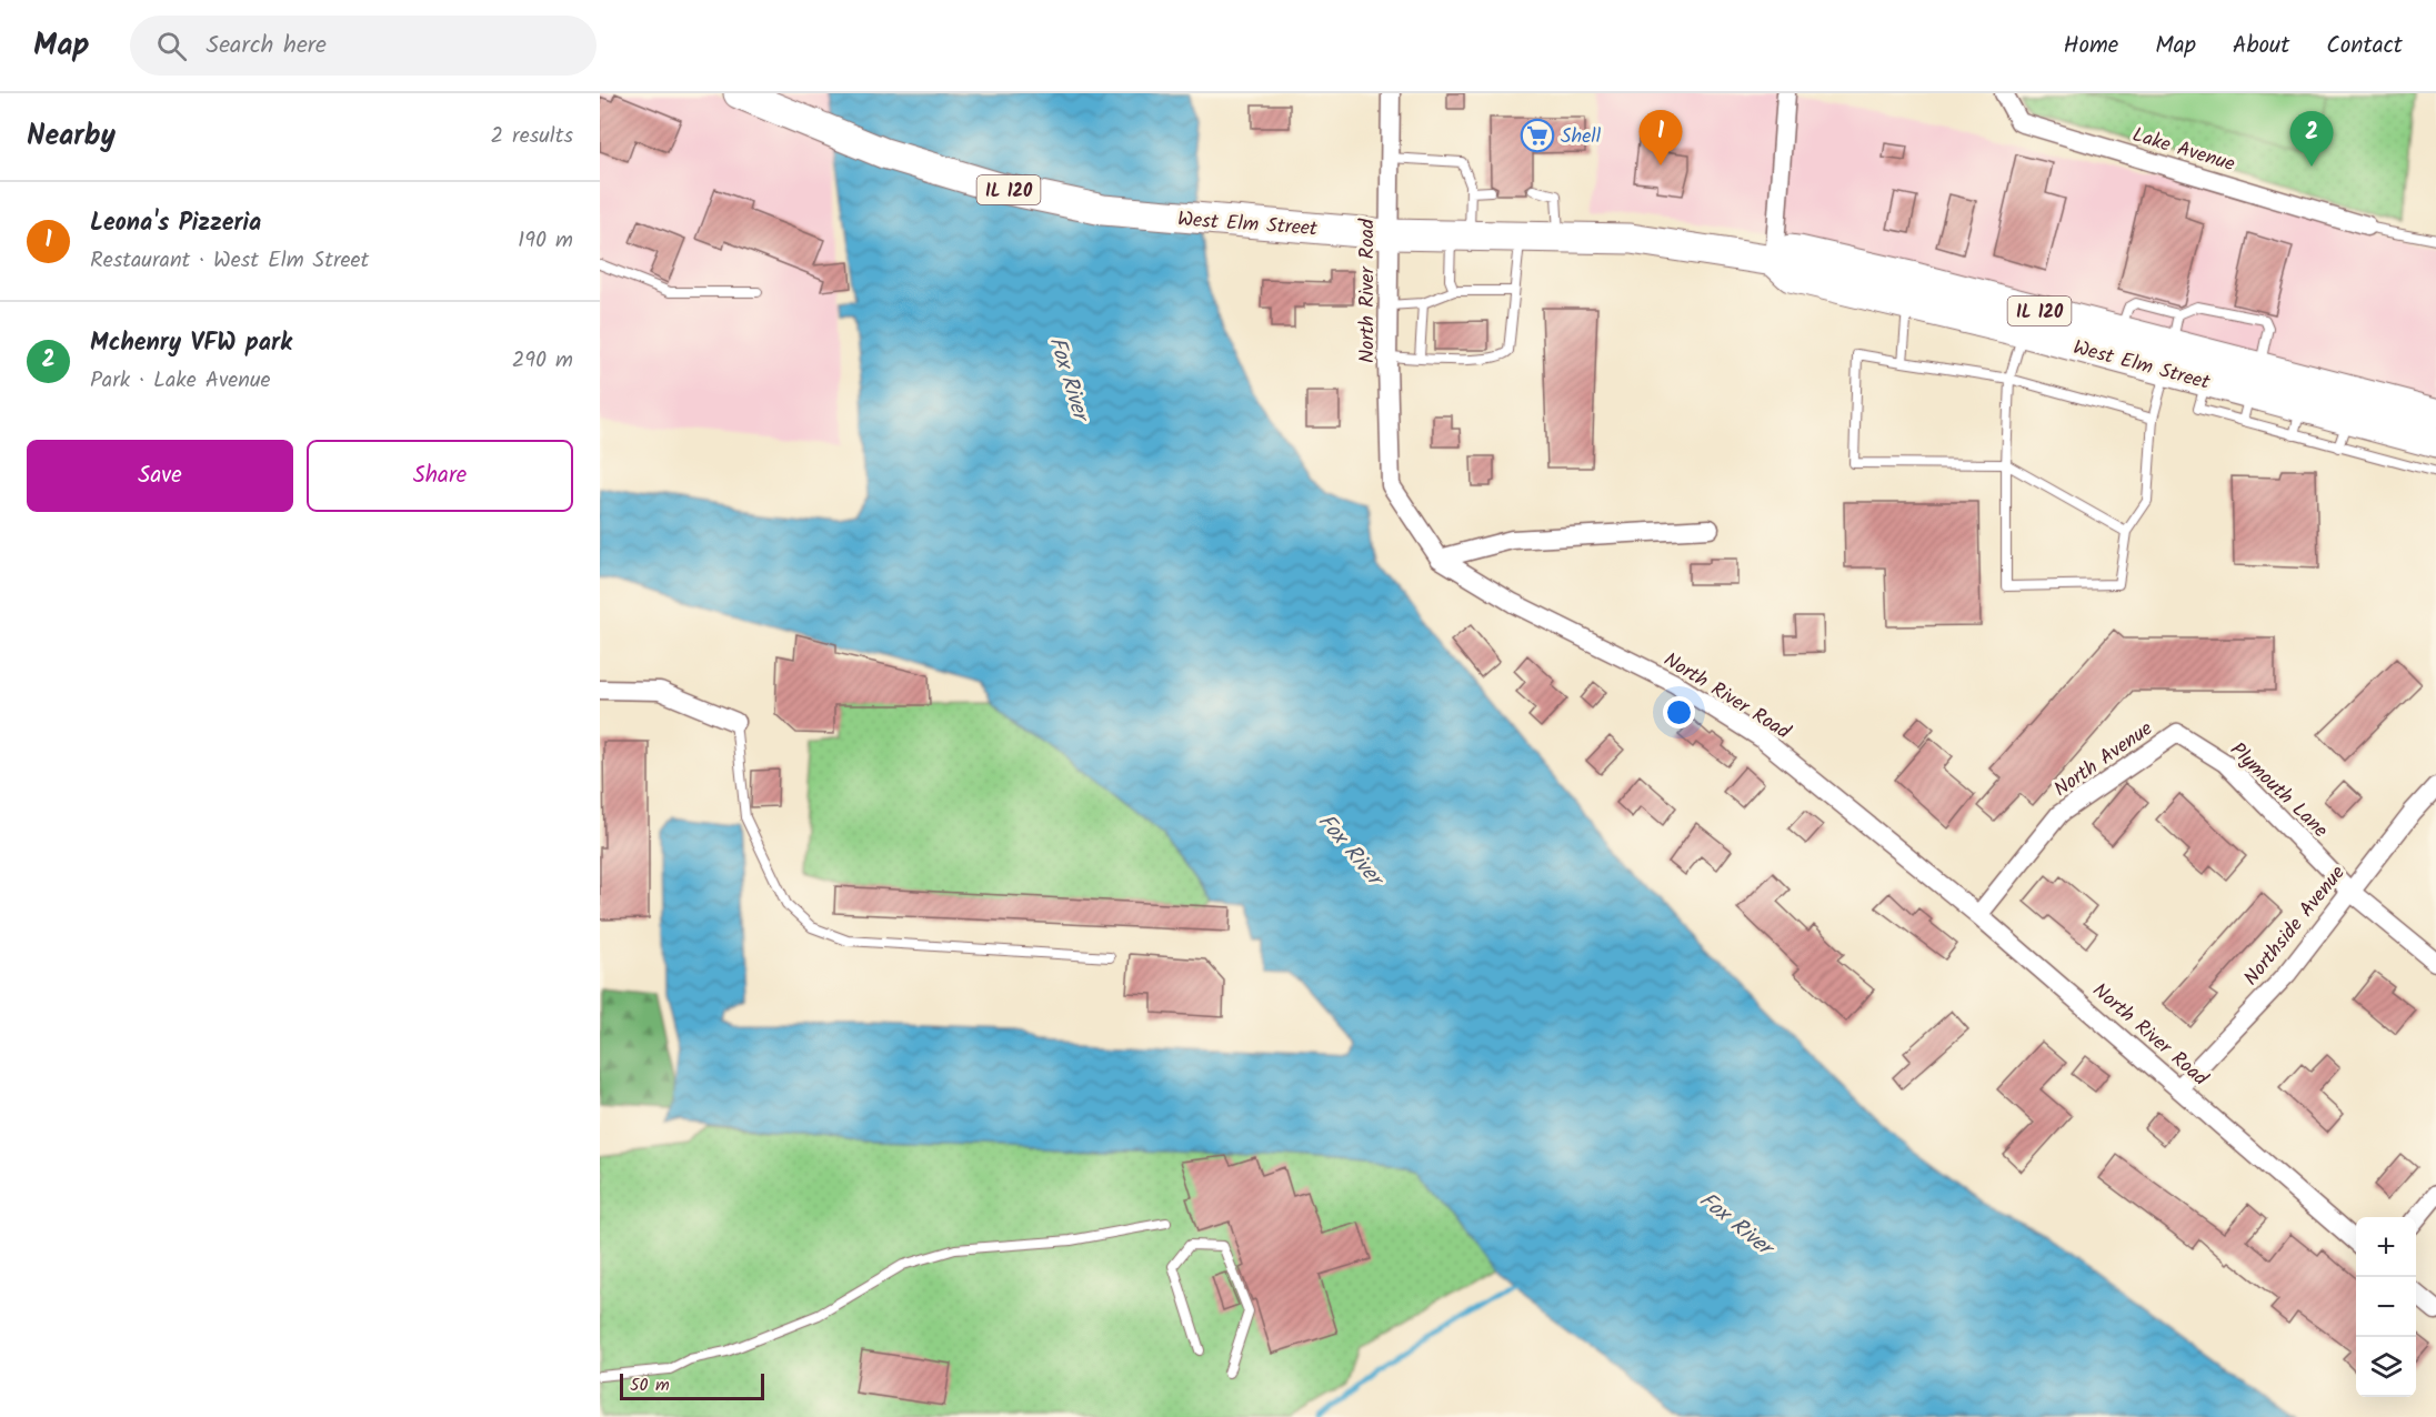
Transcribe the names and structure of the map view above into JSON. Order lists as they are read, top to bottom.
{
  "streets": {
    "main road": ["IL 120", "West Elm Street"],
    "street": [
      "Lake Avenue",
      "North River Road",
      "North Avenue",
      "Plymouth Lane",
      "Northside Avenue"
    ]
  },
  "crossings": [
    ["West Elm Street", "North River Road"],
    ["North River Road", "North Avenue"],
    ["North River Road", "Northside Avenue"],
    ["North Avenue", "Plymouth Lane"],
    ["Plymouth Lane", "Northside Avenue"]
  ],
  "water": ["Fox River"],
  "places": {
    "supermarket": ["Shell"]
  },
  "scale_bar": "50 m",
  "page": {
    "header": "Map",
    "search": "Search here",
    "nav": [
      "Home",
      "Map",
      "About",
      "Contact"
    ],
    "heading": ["Nearby", "2 results"],
    "pins": ["1", "2"],
    "list": [
      {
        "mark": "1",
        "name": "Leona's Pizzeria",
        "note": "Restaurant · West Elm Street",
        "value": "190 m"
      },
      {
        "mark": "2",
        "name": "Mchenry VFW park",
        "note": "Park · Lake Avenue",
        "value": "290 m"
      }
    ],
    "buttons": ["Save", "Share"],
    "map_buttons": ["+", "−"],
    "scale": "50 m"
  }
}
